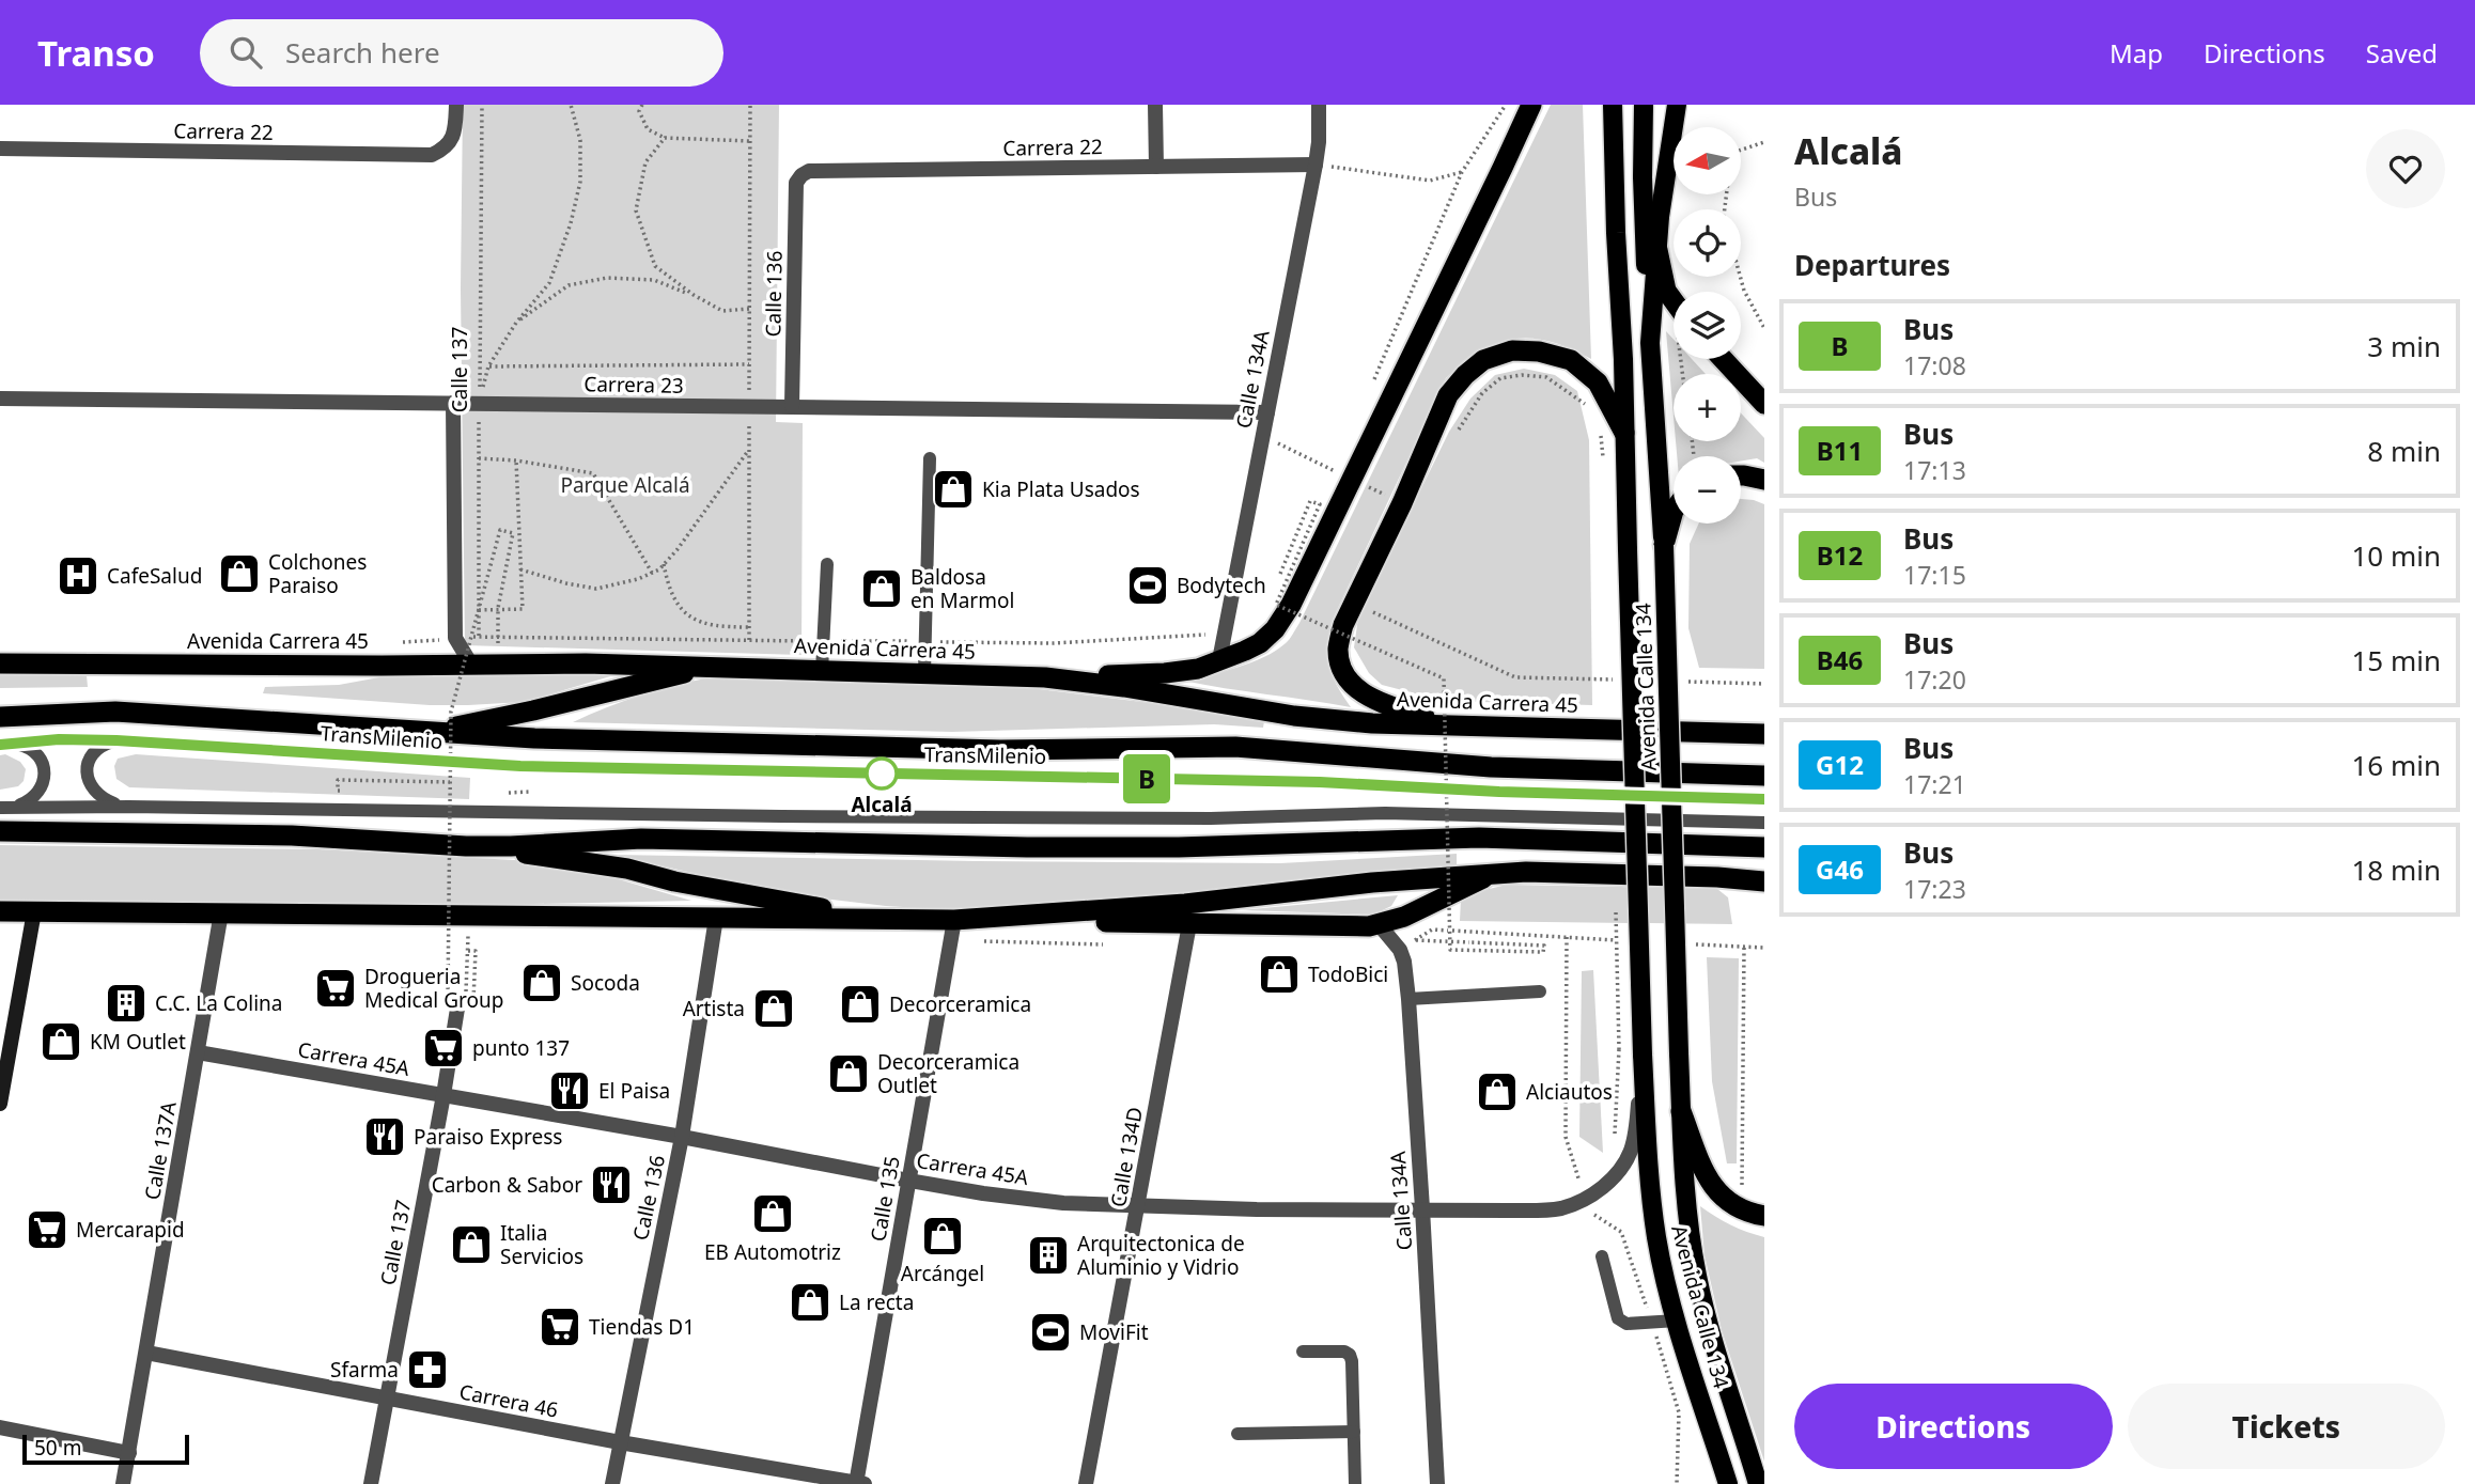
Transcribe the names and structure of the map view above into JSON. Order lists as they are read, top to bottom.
{
  "streets": {
    "highway": ["Avenida Carrera 45"],
    "main road": ["Avenida Calle 134"],
    "street": [
      "Carrera 22",
      "Calle 136",
      "Calle 137",
      "Calle 134A",
      "Carrera 23",
      "Carrera 45A",
      "Calle 137A",
      "Calle 134D",
      "Calle 135",
      "Carrera 46"
    ],
    "lane": ["TransMilenio"]
  },
  "crossings": [
    ["Carrera 22", "Calle 136"],
    ["Carrera 22", "Calle 134A"],
    ["Calle 136", "Carrera 23"],
    ["Calle 136", "Carrera 45A"],
    ["Calle 136", "Carrera 46"],
    ["Calle 137", "Carrera 23"],
    ["Calle 137", "Carrera 45A"],
    ["Calle 137", "Carrera 46"],
    ["Calle 134A", "Carrera 23"],
    ["Calle 134A", "Carrera 45A"],
    ["Avenida Calle 134", "Carrera 45A"],
    ["Carrera 45A", "Calle 137A"],
    ["Carrera 45A", "Calle 134D"],
    ["Carrera 45A", "Calle 135"],
    ["Calle 137A", "Carrera 46"],
    ["Calle 135", "Carrera 46"]
  ],
  "parks": ["Parque Alcalá"],
  "places": {
    "shop": [
      "Kia Plata Usados",
      "Colchones Paraiso",
      "Baldosa en Marmol",
      "TodoBici",
      "Socoda",
      "Decorceramica",
      "Artista",
      "KM Outlet",
      "Decorceramica Outlet",
      "Alciautos",
      "EB Automotriz",
      "Arcángel",
      "Italia Servicios",
      "La recta"
    ],
    "hospital": ["CafeSalud"],
    "sports": ["Bodytech", "MoviFit"],
    "other": ["Alcalá"],
    "supermarket": [
      "Drogueria Medical Group",
      "punto 137",
      "Mercarapid",
      "Tiendas D1"
    ],
    "building": ["C.C. La Colina", "Arquitectonica de Aluminio y Vidrio"],
    "restaurant": ["El Paisa", "Paraiso Express", "Carbon & Sabor"],
    "pharmacy": ["Sfarma"]
  },
  "lines": ["bus line B"],
  "scale_bar": "50 m",
  "north": "left",
  "page": {
    "header": "Transo",
    "search": "Search here",
    "nav": ["Map", "Directions", "Saved"],
    "on_map": "B",
    "heading": [
      ["Alcalá", "Bus"],
      "Departures"
    ],
    "map_buttons": ["+", "−"],
    "list": [
      {
        "mark": "B",
        "name": "Bus",
        "note": "17:08",
        "value": "3 min"
      },
      {
        "mark": "B11",
        "name": "Bus",
        "note": "17:13",
        "value": "8 min"
      },
      {
        "mark": "B12",
        "name": "Bus",
        "note": "17:15",
        "value": "10 min"
      },
      {
        "mark": "B46",
        "name": "Bus",
        "note": "17:20",
        "value": "15 min"
      },
      {
        "mark": "G12",
        "name": "Bus",
        "note": "17:21",
        "value": "16 min"
      },
      {
        "mark": "G46",
        "name": "Bus",
        "note": "17:23",
        "value": "18 min"
      }
    ],
    "buttons": ["Directions", "Tickets"],
    "scale": "50 m"
  }
}
